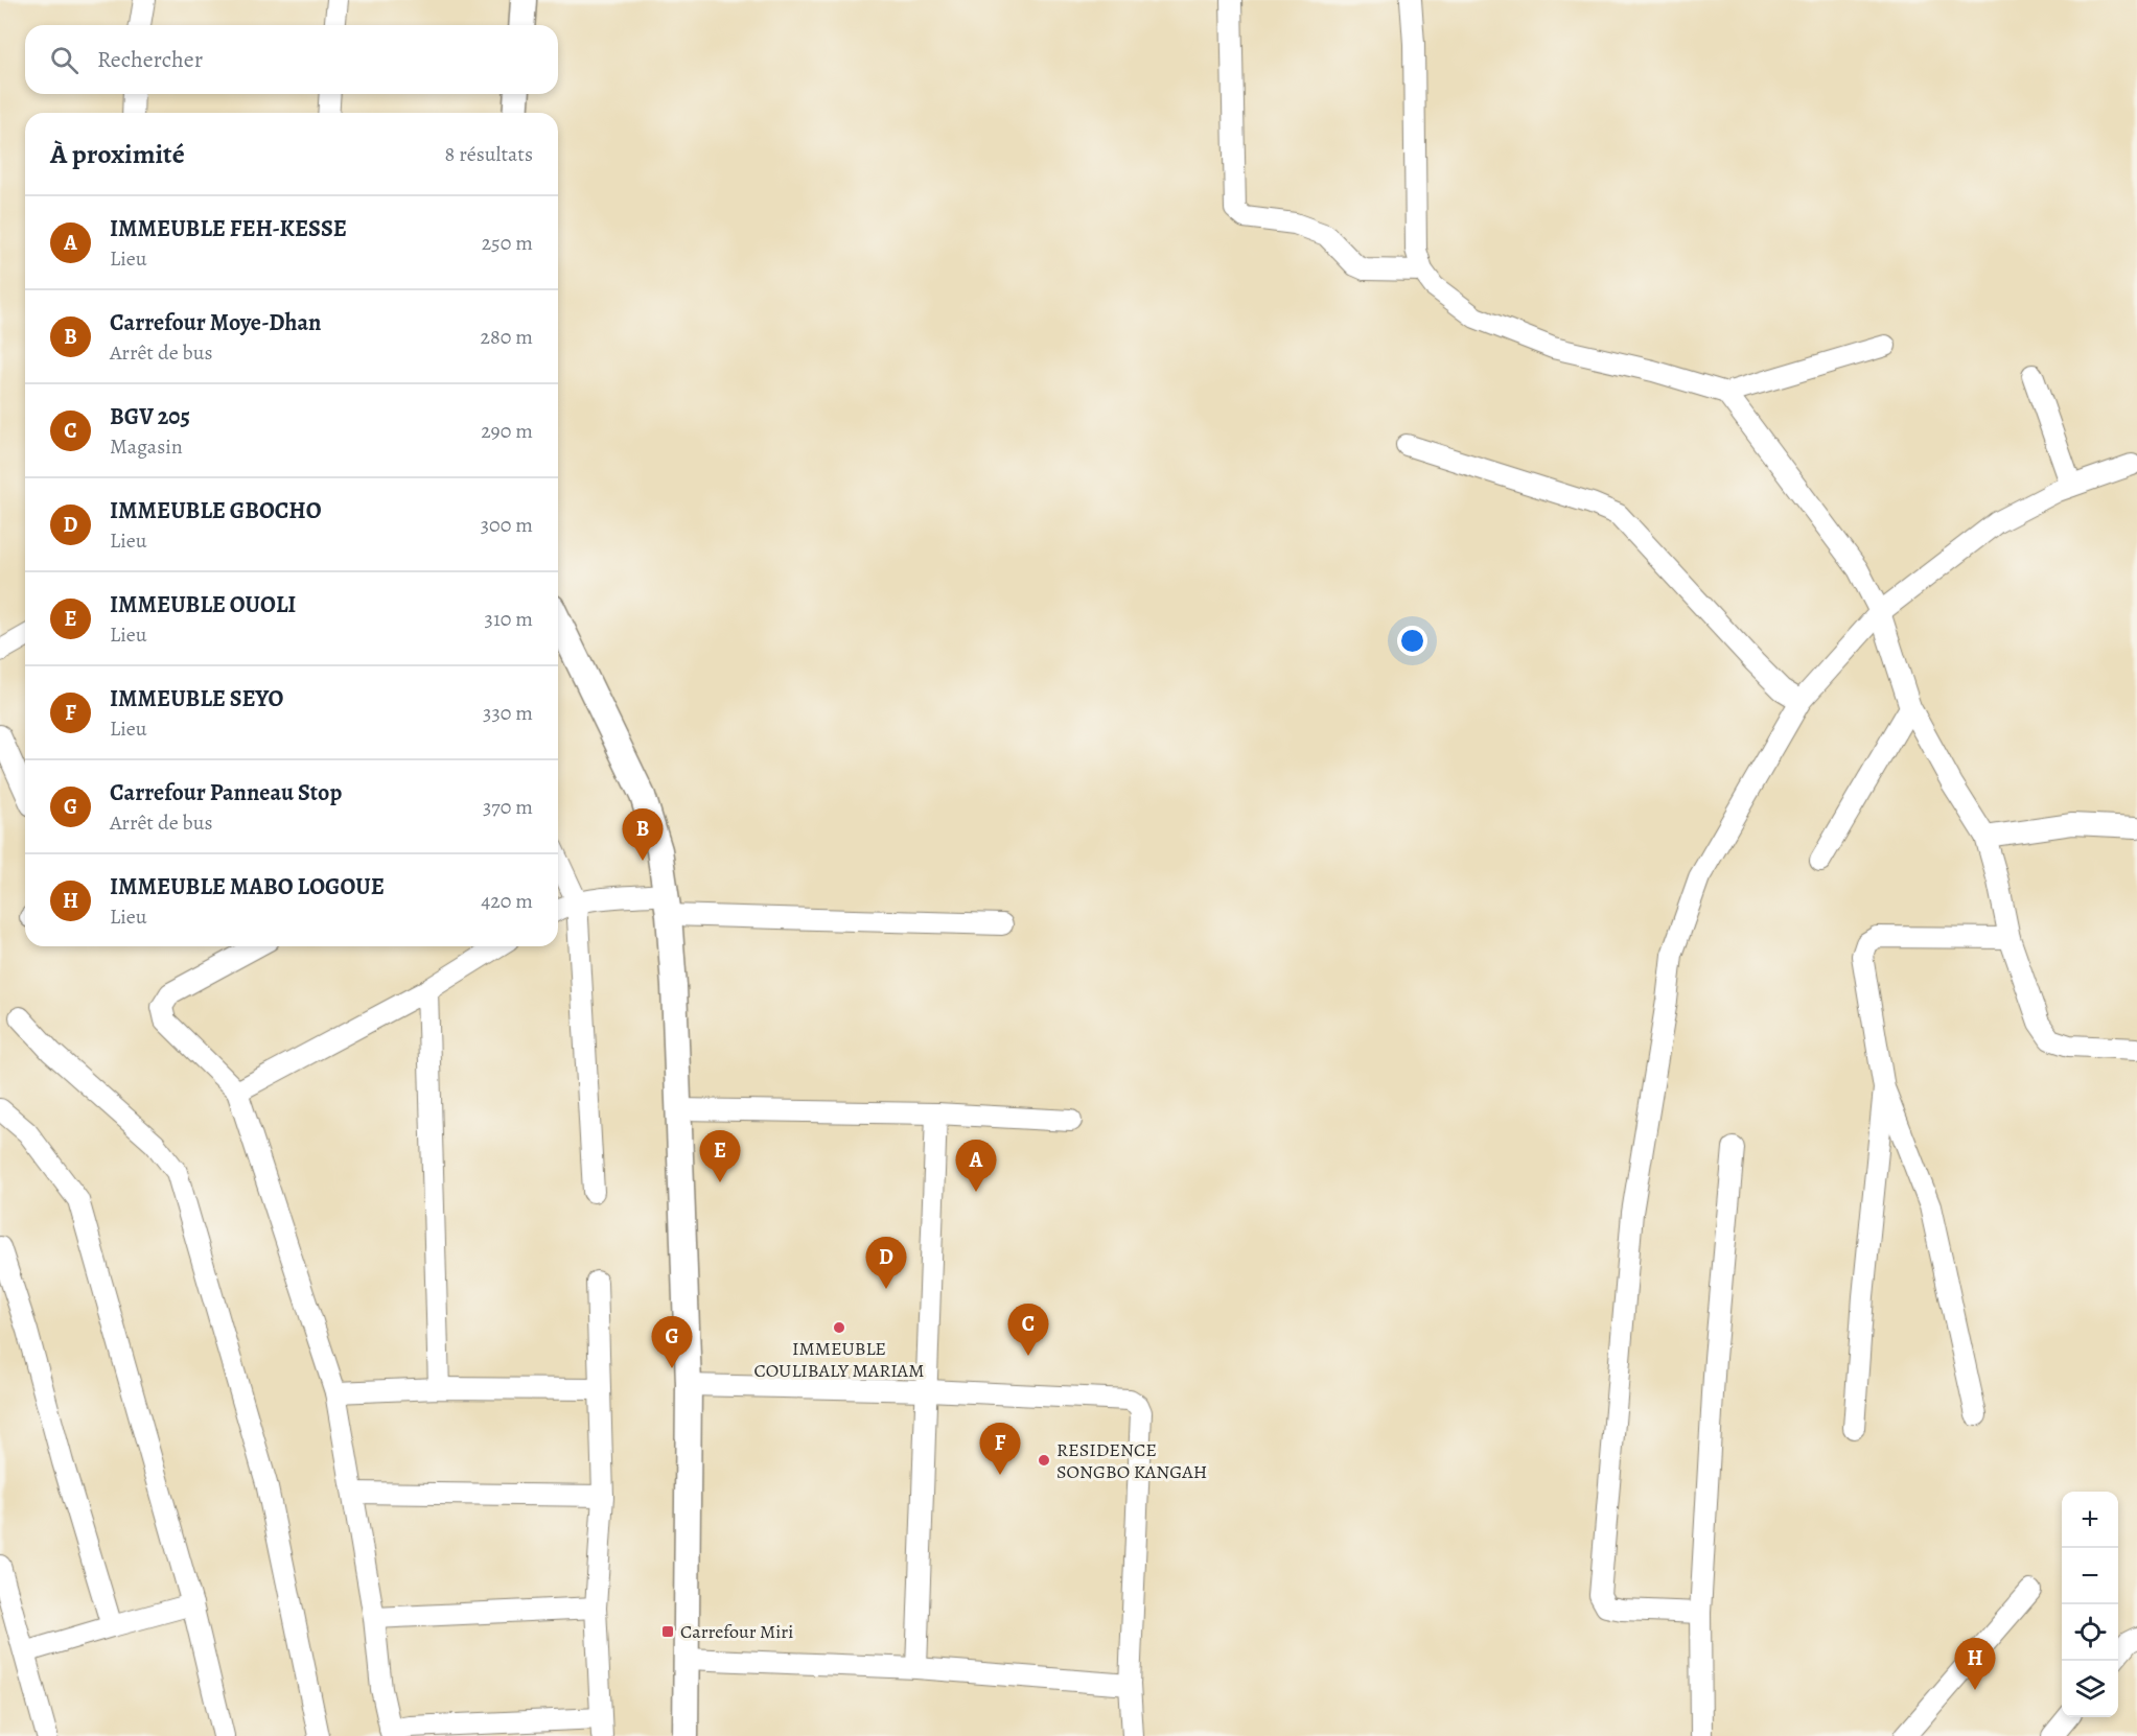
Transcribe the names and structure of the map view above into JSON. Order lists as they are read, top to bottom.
{
  "places": {
    "other": ["IMMEUBLE COULIBALY MARIAM", "RESIDENCE SONGBO KANGAH"],
    "transit": ["Carrefour Miri"]
  },
  "page": {
    "search": "Rechercher",
    "heading": ["À proximité", "8 résultats"],
    "list": [
      {
        "mark": "A",
        "name": "IMMEUBLE FEH-KESSE",
        "note": "Lieu",
        "value": "250 m"
      },
      {
        "mark": "B",
        "name": "Carrefour Moye-Dhan",
        "note": "Arrêt de bus",
        "value": "280 m"
      },
      {
        "mark": "C",
        "name": "BGV 205",
        "note": "Magasin",
        "value": "290 m"
      },
      {
        "mark": "D",
        "name": "IMMEUBLE GBOCHO",
        "note": "Lieu",
        "value": "300 m"
      },
      {
        "mark": "E",
        "name": "IMMEUBLE OUOLI",
        "note": "Lieu",
        "value": "310 m"
      },
      {
        "mark": "F",
        "name": "IMMEUBLE SEYO",
        "note": "Lieu",
        "value": "330 m"
      },
      {
        "mark": "G",
        "name": "Carrefour Panneau Stop",
        "note": "Arrêt de bus",
        "value": "370 m"
      },
      {
        "mark": "H",
        "name": "IMMEUBLE MABO LOGOUE",
        "note": "Lieu",
        "value": "420 m"
      }
    ],
    "pins": [
      "B",
      "E",
      "A",
      "D",
      "C",
      "G",
      "F",
      "H"
    ],
    "map_buttons": ["+", "−"]
  }
}
